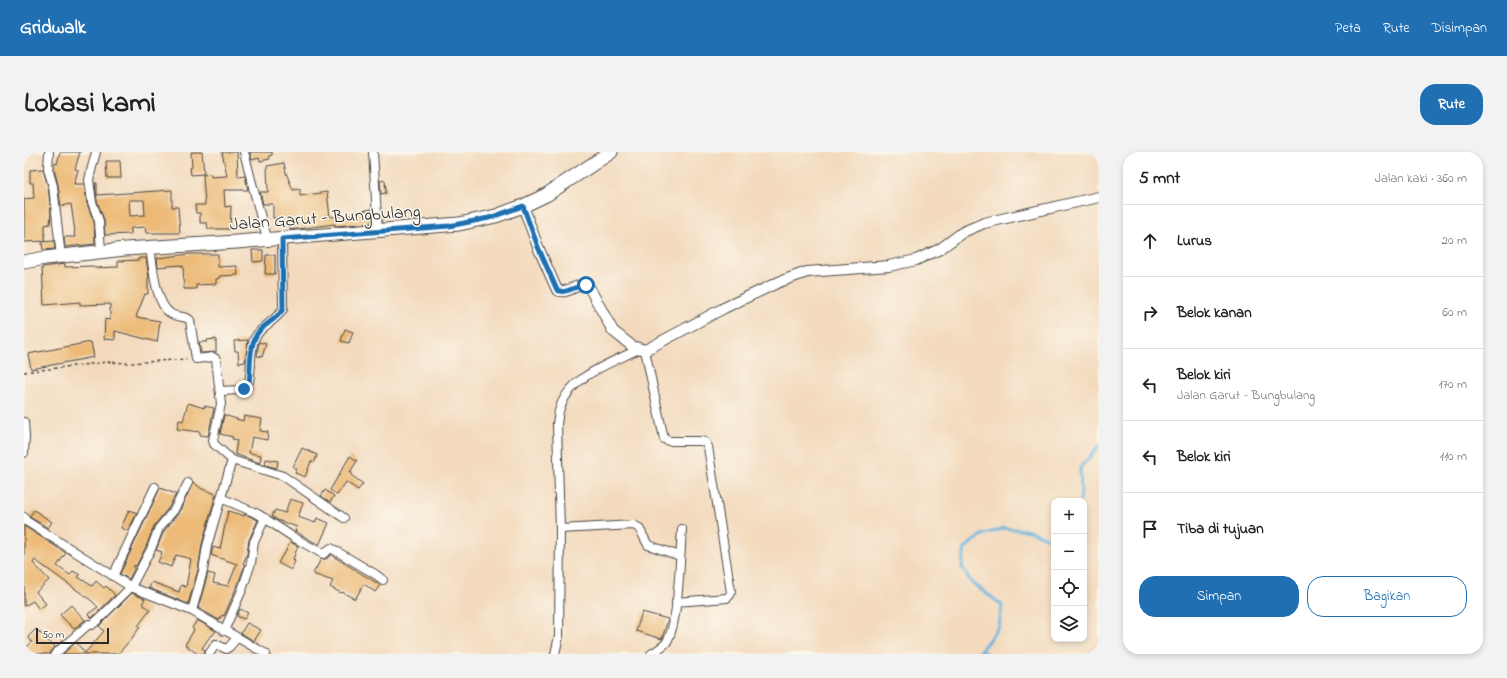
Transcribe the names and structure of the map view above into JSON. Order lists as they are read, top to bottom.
{
  "streets": {
    "main road": ["Jalan Garut - Bungbulang"]
  },
  "scale_bar": "50 m",
  "page": {
    "header": "Gridwalk",
    "nav": ["Peta", "Rute", "Disimpan"],
    "title": "Lokasi kami",
    "buttons": [
      "Rute",
      ["Simpan", "Bagikan"]
    ],
    "heading": ["5 mnt", "Jalan kaki · 360 m"],
    "list": [
      ["Lurus", "20 m"],
      ["Belok kanan", "60 m"],
      ["Belok kiri", "Jalan Garut - Bungbulang", "170 m"],
      ["Belok kiri", "110 m"],
      "Tiba di tujuan"
    ],
    "map_buttons": ["+", "−"],
    "scale": "50 m"
  }
}
